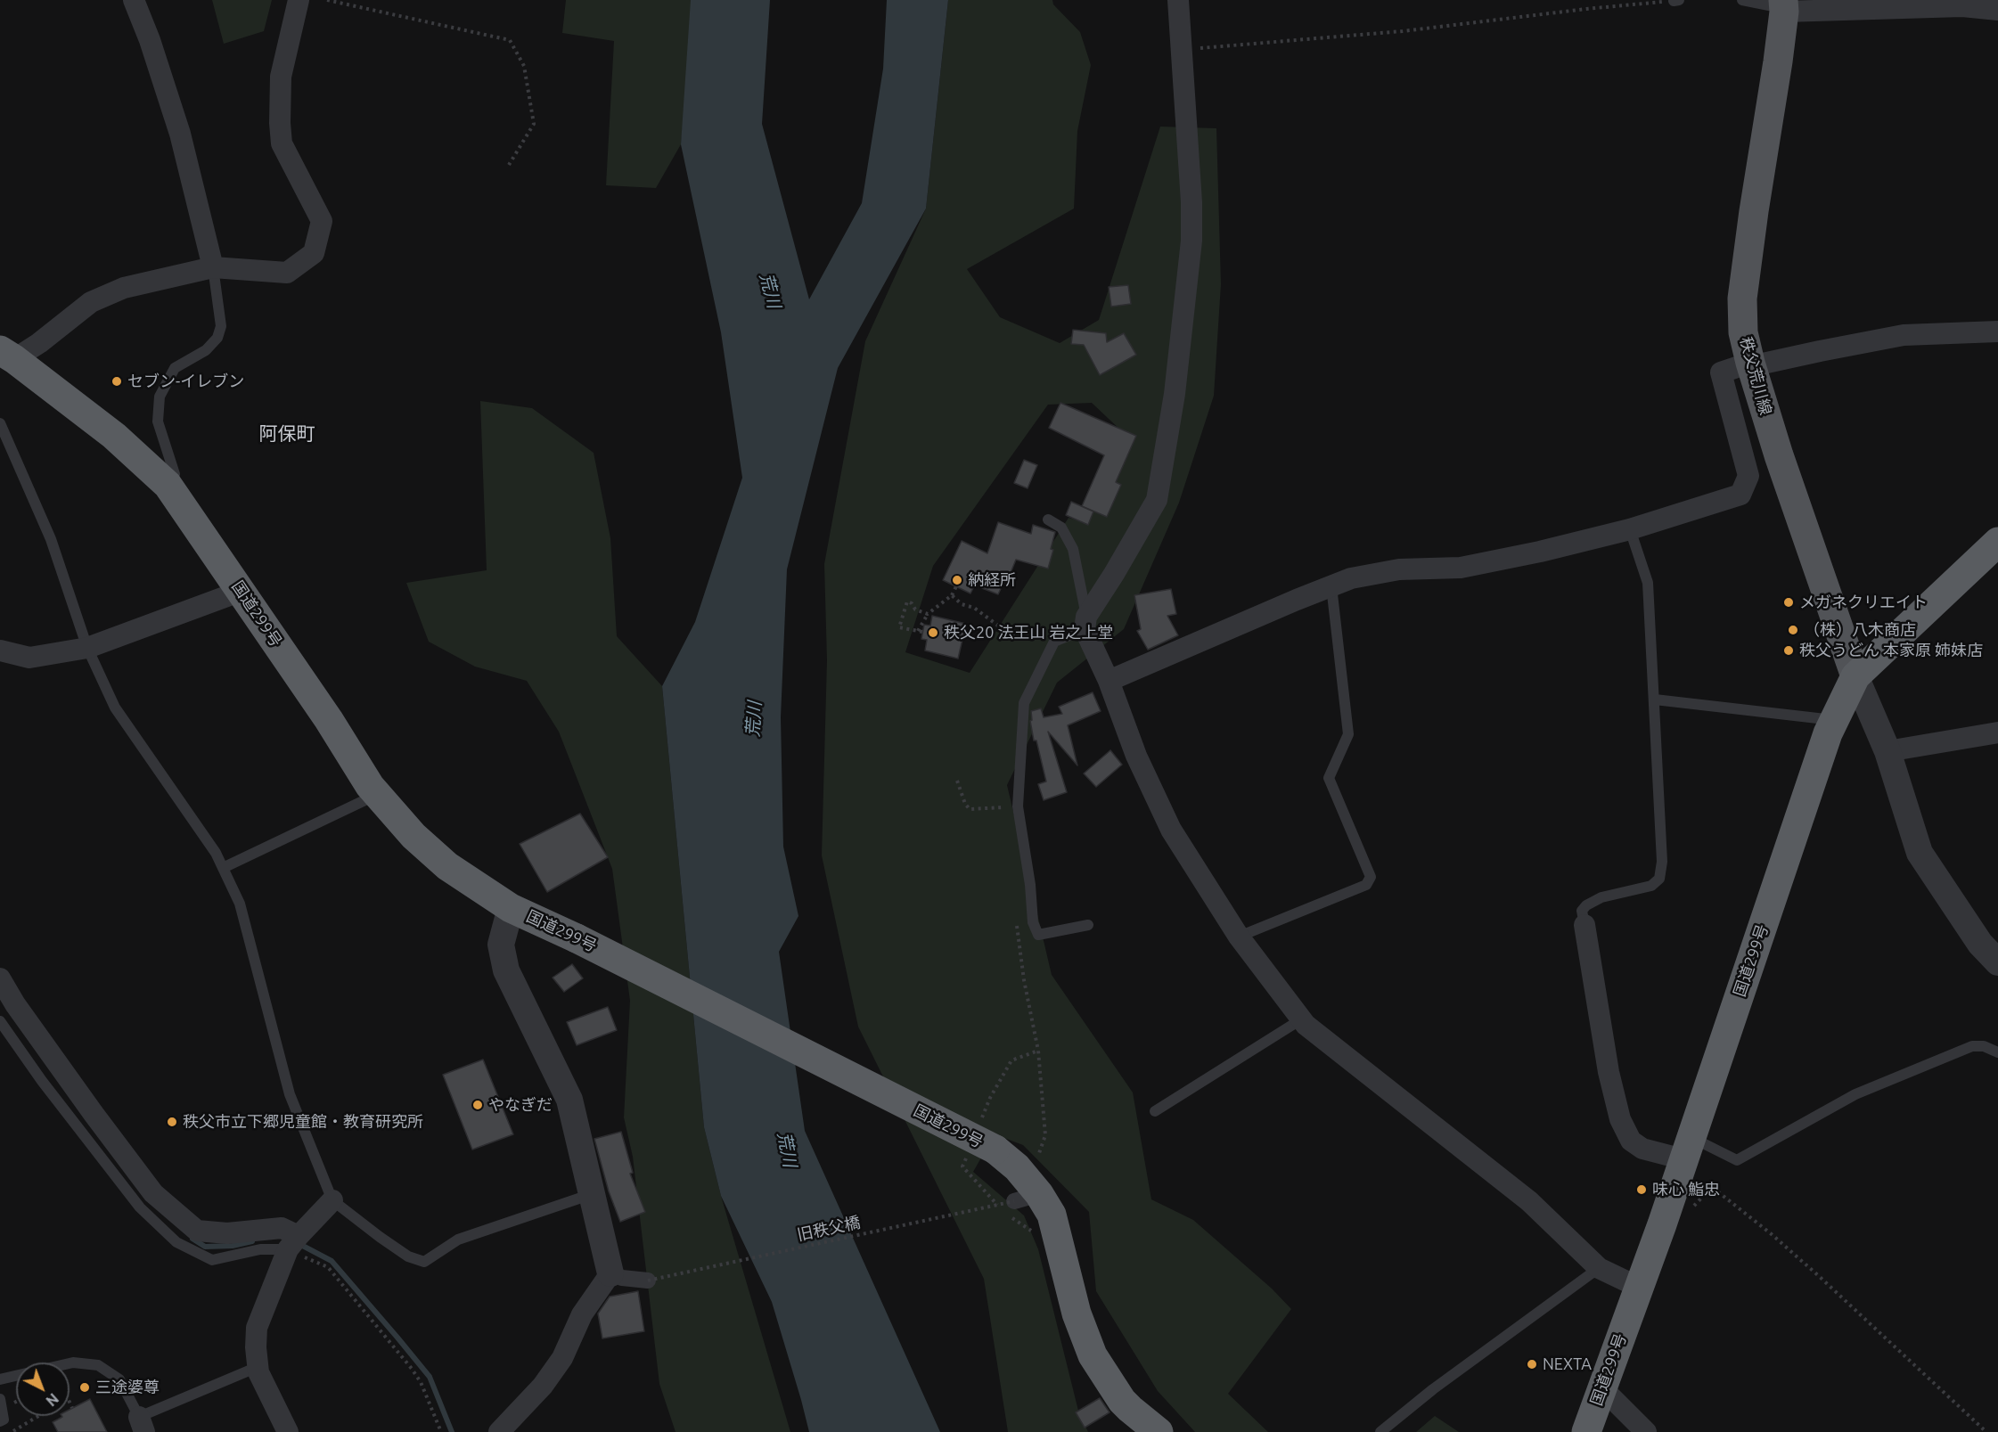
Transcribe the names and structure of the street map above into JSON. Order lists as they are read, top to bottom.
{
  "streets": {
    "highway": ["国道299号"],
    "main road": ["秩父荒川線"],
    "path": ["旧秩父橋"]
  },
  "crossings": [
    ["秩父荒川線", "国道299号"],
    ["国道299号", "旧秩父橋"]
  ],
  "districts": ["阿保町"],
  "water": ["荒川"],
  "places": [
    "セブン-イレブン",
    "納経所",
    "メガネクリエイト",
    "（株）八木商店",
    "秩父20 法王山 岩之上堂",
    "秩父うどん 本家原 姉妹店",
    "やなぎだ",
    "秩父市立下郷児童館・教育研究所",
    "味心 鮨忠",
    "NEXTA",
    "三途婆尊"
  ],
  "north": "bottom right"
}
